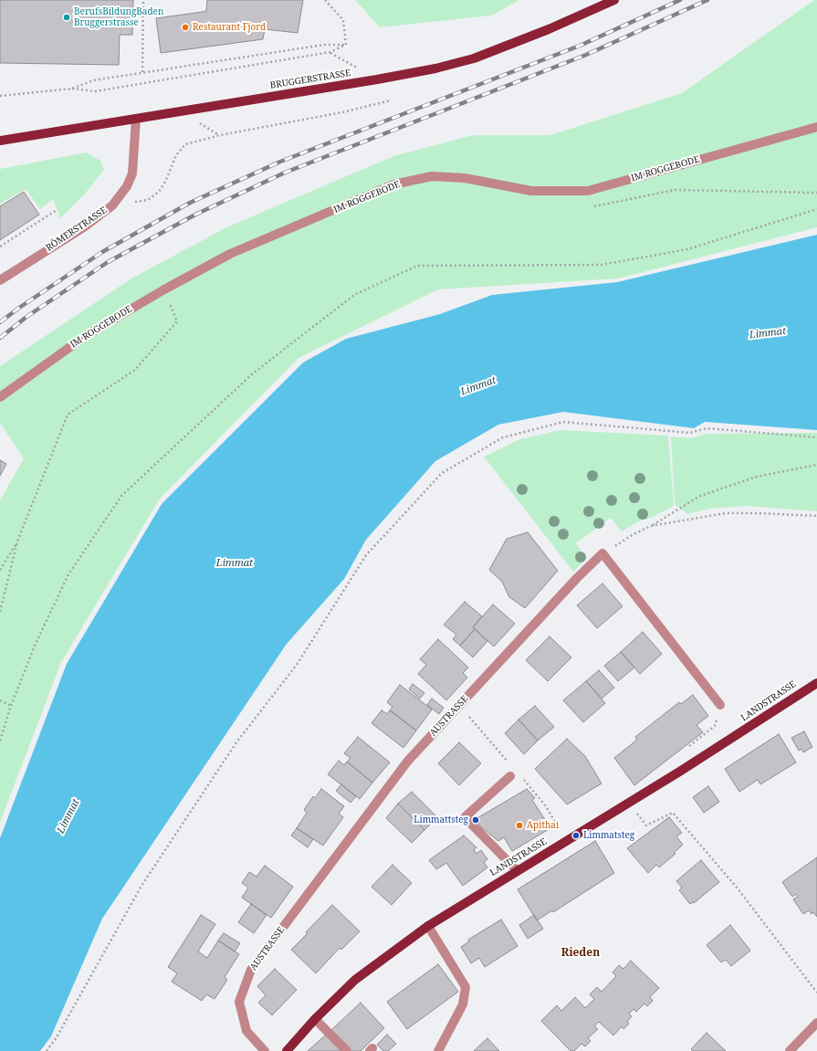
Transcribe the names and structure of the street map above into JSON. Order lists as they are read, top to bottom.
{
  "streets": {
    "main road": ["BRUGGERSTRASSE", "LANDSTRASSE"],
    "street": ["IM ROGGEBODE", "RÖMERSTRASSE", "AUSTRASSE"]
  },
  "crossings": [
    ["BRUGGERSTRASSE", "RÖMERSTRASSE"]
  ],
  "districts": ["Rieden"],
  "water": ["Limmat"],
  "places": [
    "BerufsBildungBaden Bruggerstrasse",
    "Restaurant Fjord",
    "Limmattsteg",
    "Apithai",
    "Limmatsteg"
  ]
}
